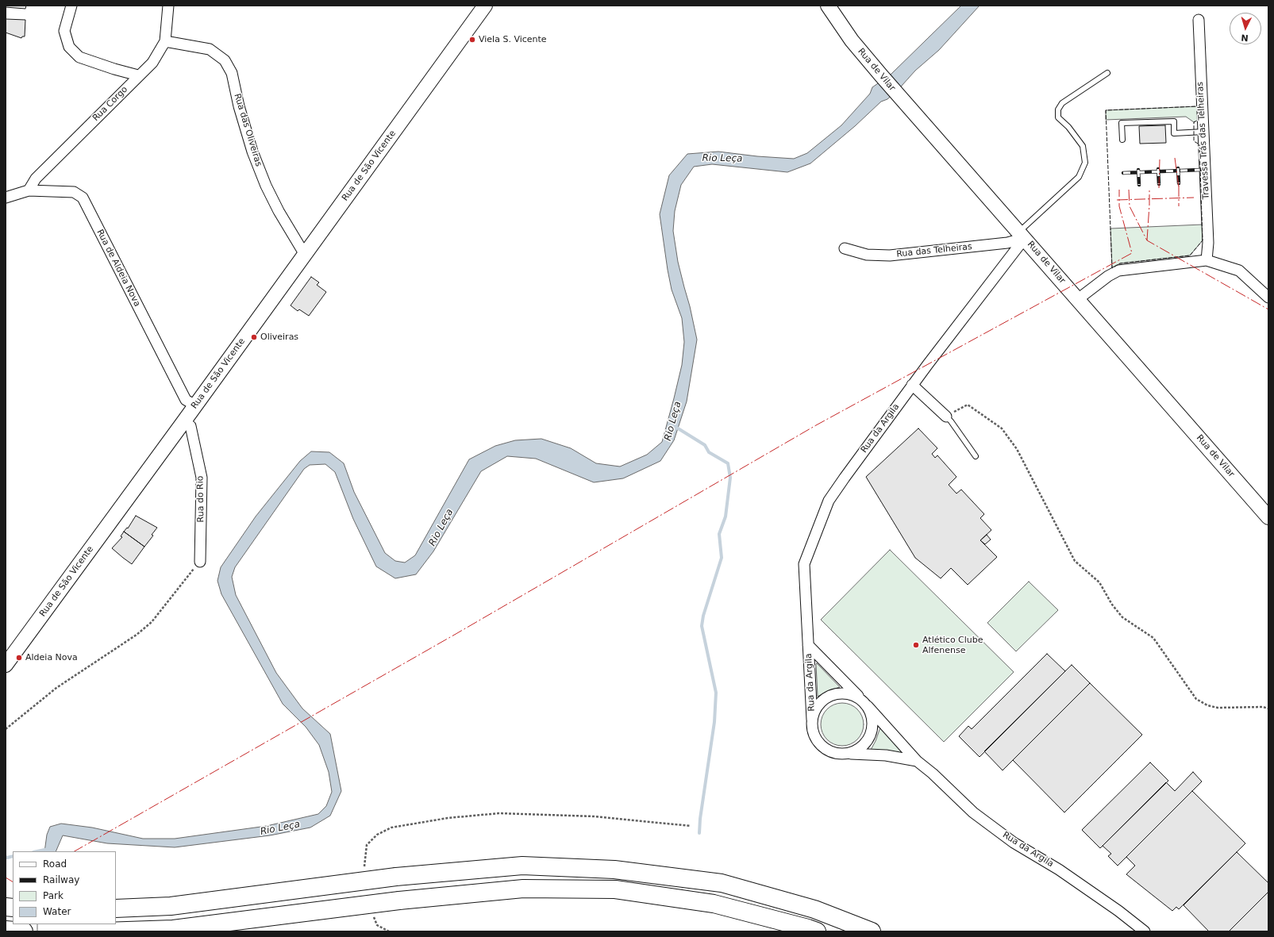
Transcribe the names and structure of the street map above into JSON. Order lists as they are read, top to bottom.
{
  "streets": {
    "main road": ["Rua de Vilar", "Rua de São Vicente"],
    "street": [
      "Rua Corgo",
      "Rua das Oliveiras",
      "Travessa Trás das Telheiras",
      "Rua das Telheiras",
      "Rua de Aldeia Nova",
      "Rua da Argila",
      "Rua do Rio"
    ]
  },
  "crossings": [
    ["Rua de Vilar", "Rua das Telheiras"],
    ["Rua de Vilar", "Rua da Argila"],
    ["Rua Corgo", "Rua das Oliveiras"],
    ["Rua Corgo", "Rua de Aldeia Nova"],
    ["Rua das Oliveiras", "Rua de São Vicente"],
    ["Rua de São Vicente", "Rua de Aldeia Nova"],
    ["Rua de São Vicente", "Rua do Rio"],
    ["Rua das Telheiras", "Rua da Argila"]
  ],
  "water": ["Rio Leça"],
  "places": [
    "Viela S. Vicente",
    "Oliveiras",
    "Atlético Clube Alfenense",
    "Aldeia Nova"
  ],
  "legend": [
    "Road",
    "Railway",
    "Park",
    "Water"
  ],
  "north": "bottom"
}
